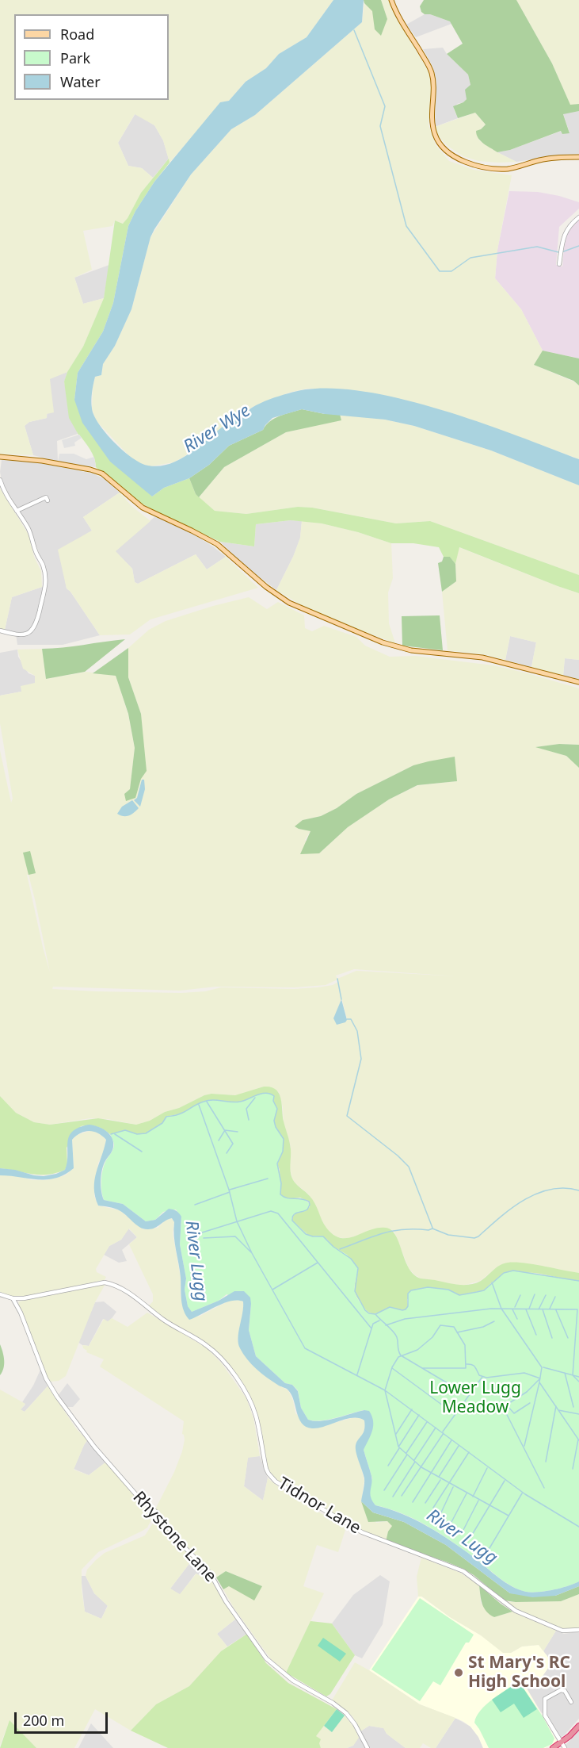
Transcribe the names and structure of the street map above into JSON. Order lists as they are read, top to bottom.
{
  "streets": {
    "street": ["Tidnor Lane", "Rhystone Lane"]
  },
  "crossings": [
    ["Tidnor Lane", "Rhystone Lane"]
  ],
  "water": ["River Wye", "River Lugg"],
  "parks": ["Lower Lugg Meadow"],
  "places": ["St Mary's RC High School"],
  "legend": ["Road", "Park", "Water"],
  "scale_bar": "200 m"
}
